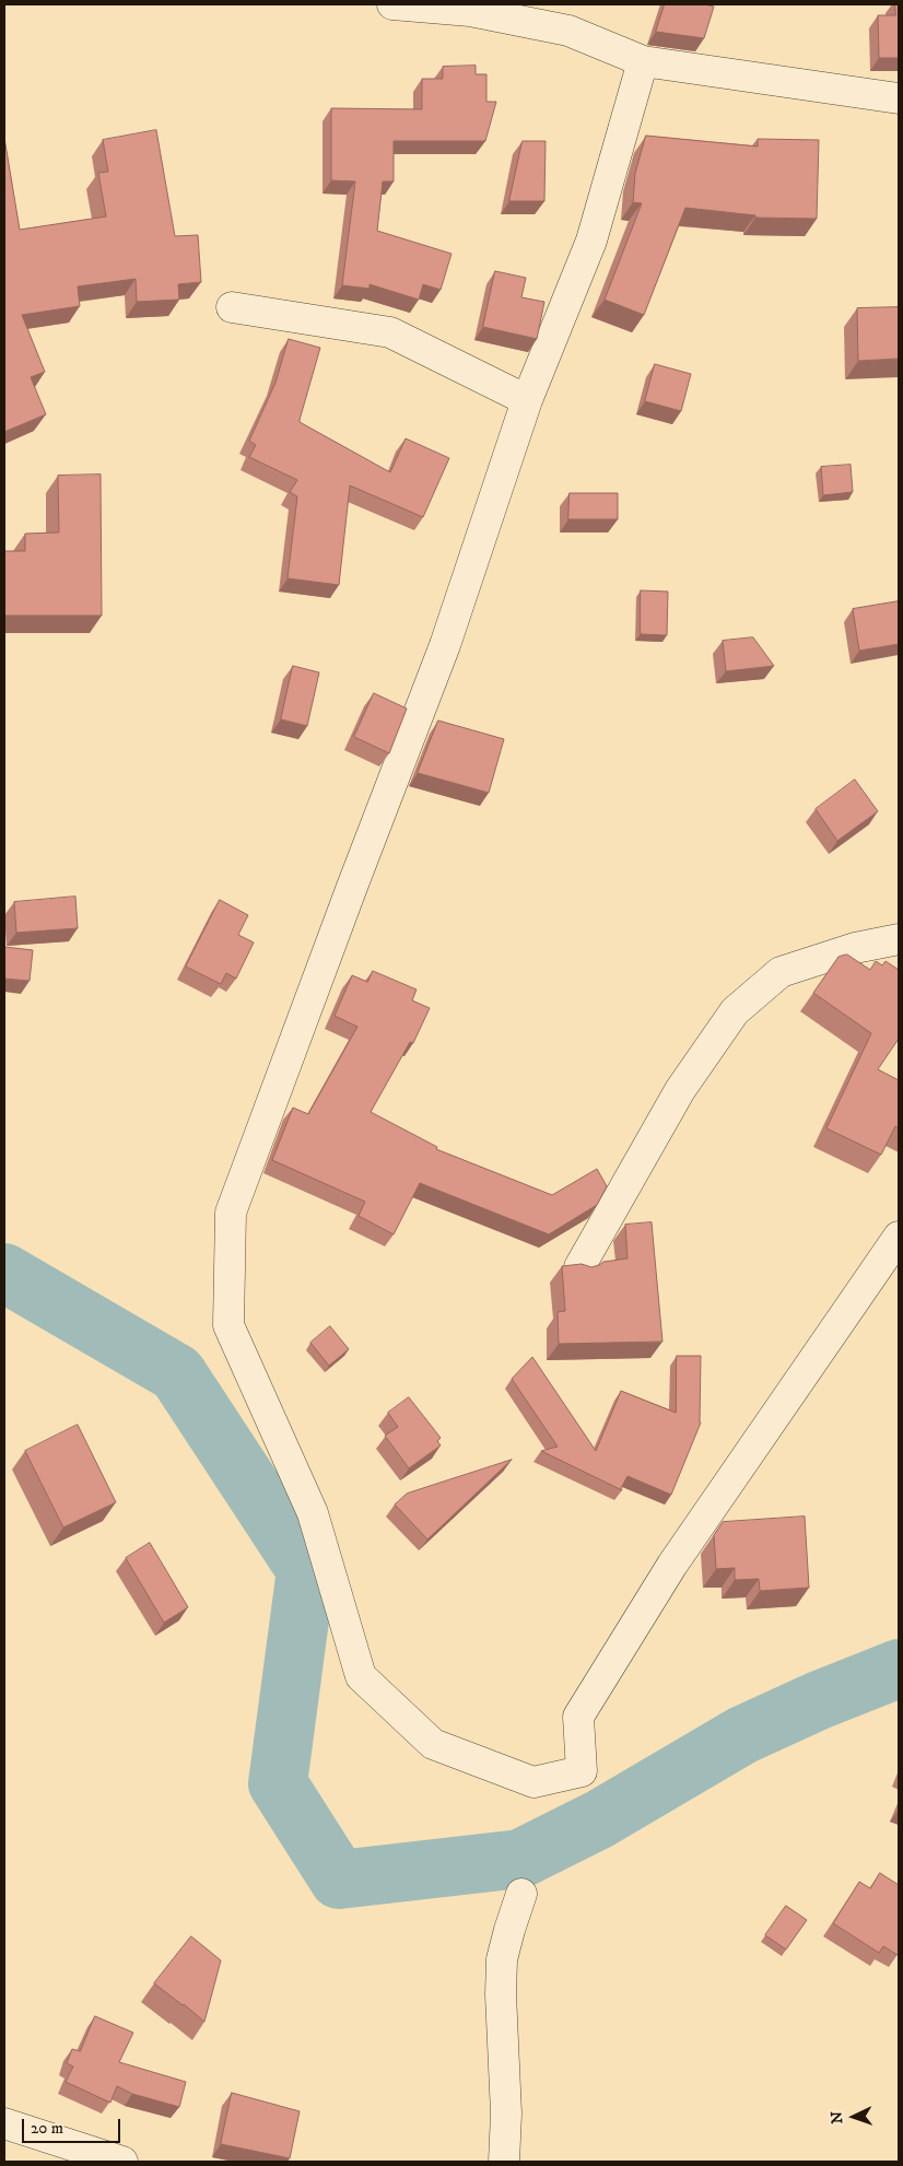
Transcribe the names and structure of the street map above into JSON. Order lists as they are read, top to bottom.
{
  "scale_bar": "20 m",
  "north": "left"
}
